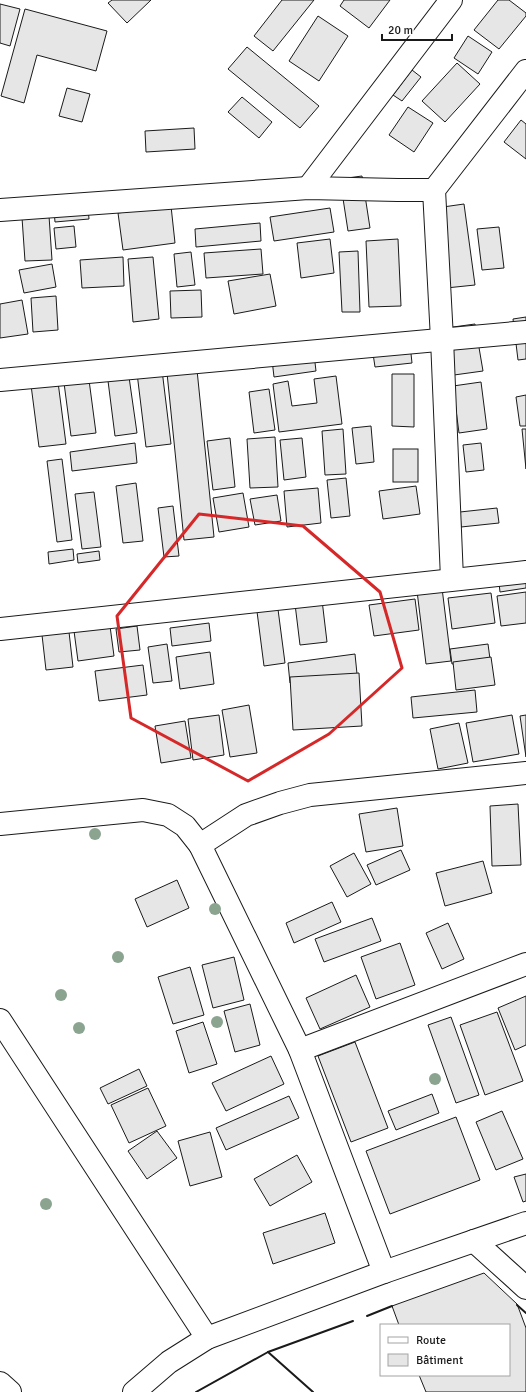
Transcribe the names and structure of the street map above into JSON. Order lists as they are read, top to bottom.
{
  "legend": ["Route", "Bâtiment"],
  "scale_bar": "20 m"
}
